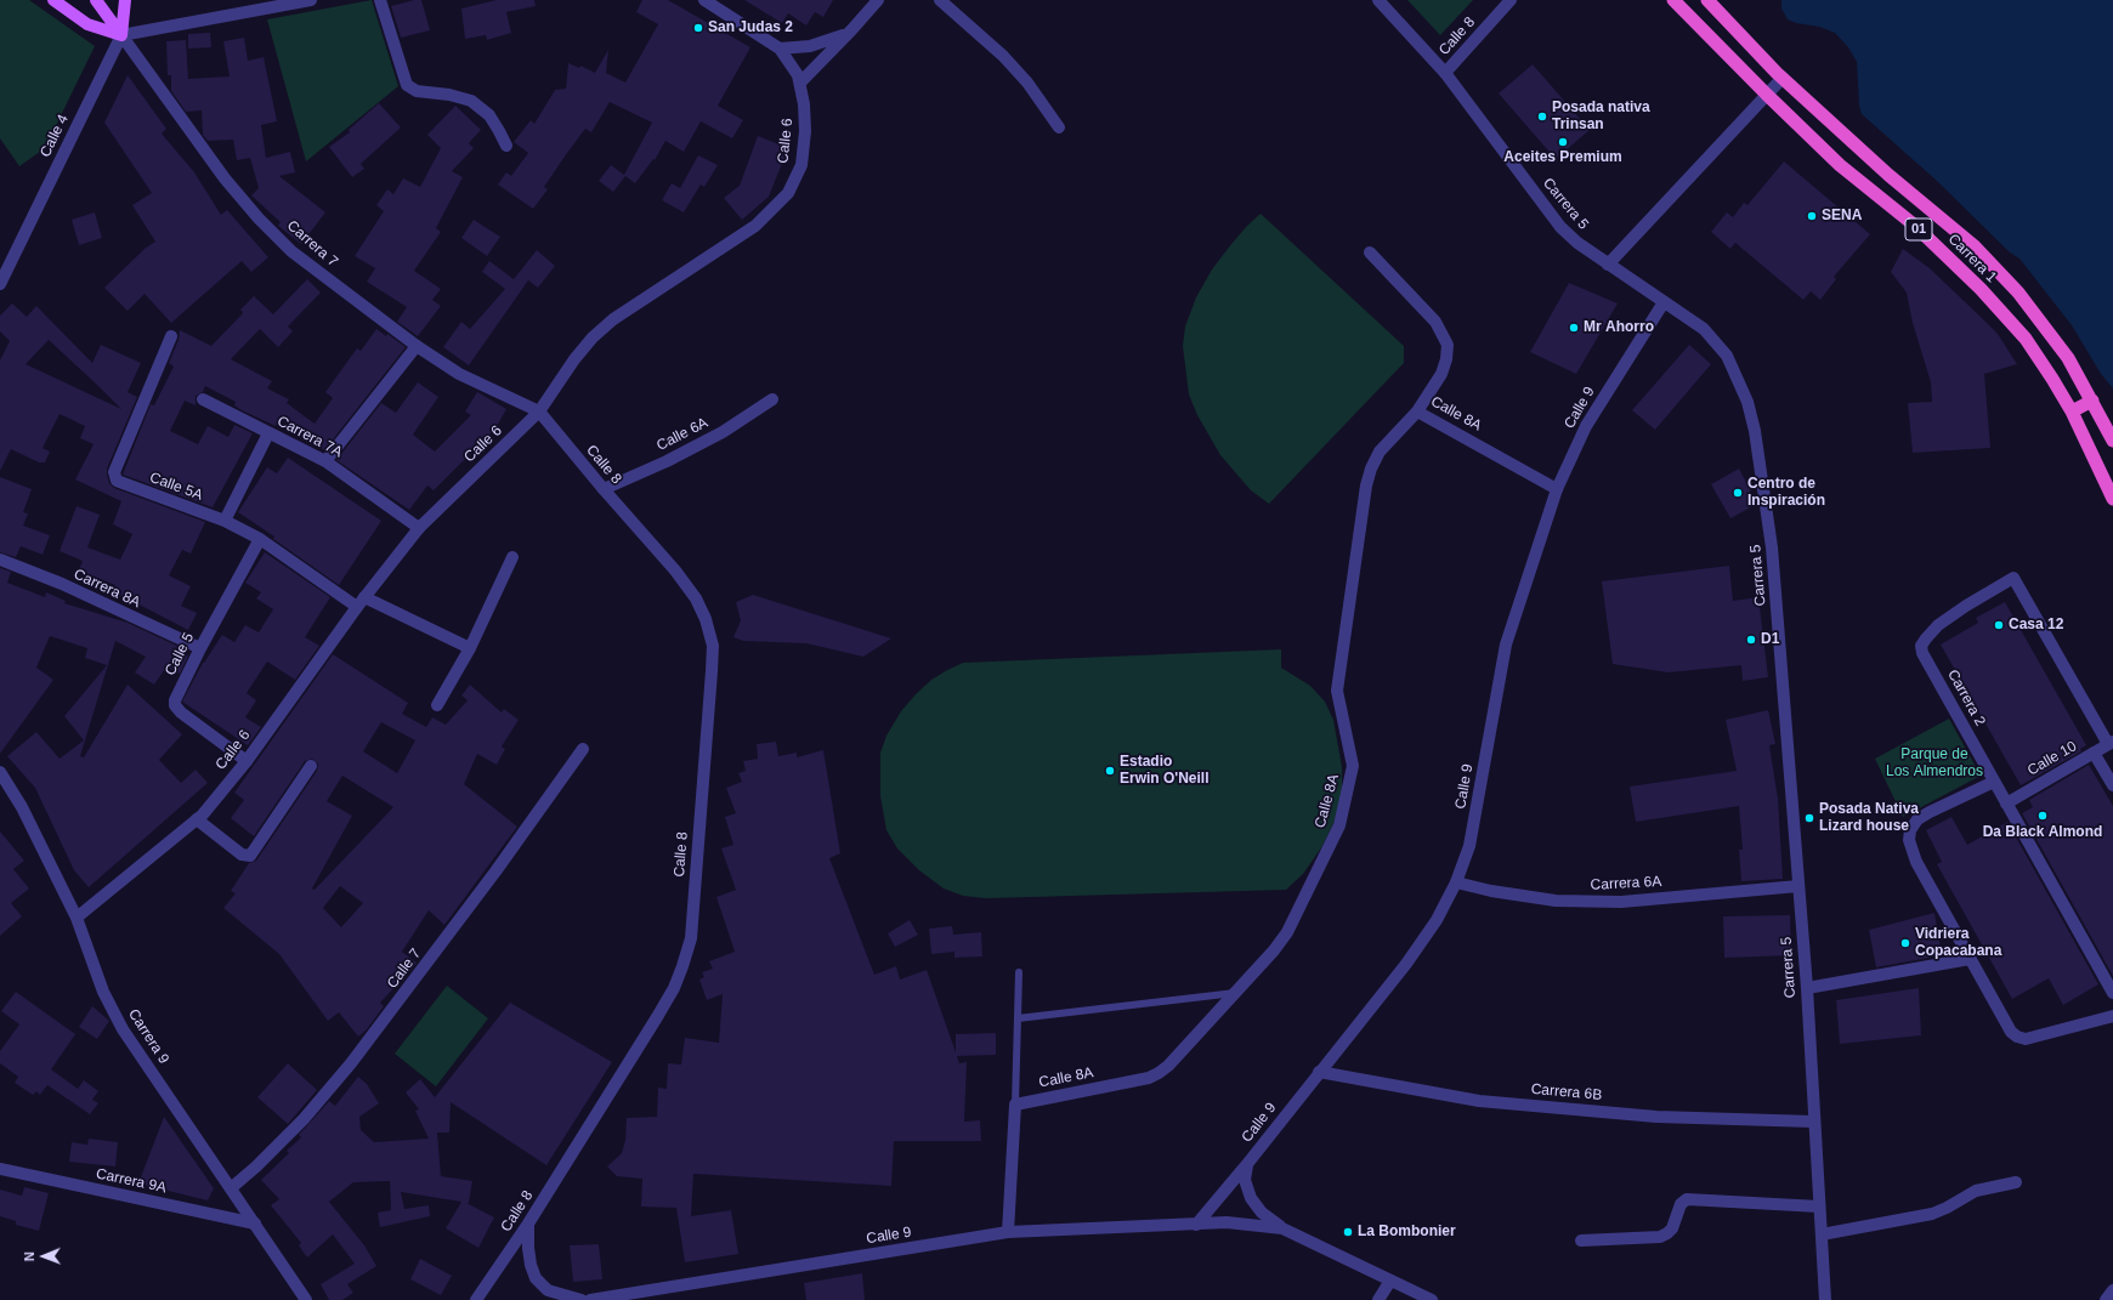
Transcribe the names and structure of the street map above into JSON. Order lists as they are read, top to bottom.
{
  "streets": {
    "highway": ["01", "Carrera 1"],
    "main road": ["Calle 4"],
    "street": [
      "Calle 8",
      "Calle 6",
      "Carrera 5",
      "Carrera 7",
      "Calle 9",
      "Calle 8A",
      "Calle 6A",
      "Carrera 7A",
      "Calle 5A",
      "Carrera 8A",
      "Calle 5",
      "Carrera 2",
      "Calle 10",
      "Carrera 6A",
      "Calle 7",
      "Carrera 9",
      "Carrera 6B",
      "Carrera 9A"
    ]
  },
  "crossings": [
    ["Calle 8", "Calle 6"],
    ["Calle 8", "Carrera 5"],
    ["Calle 8", "Carrera 7"],
    ["Calle 8", "Calle 6A"],
    ["Calle 4", "Carrera 7"],
    ["Calle 6", "Carrera 7"],
    ["Calle 6", "Carrera 7A"],
    ["Calle 6", "Calle 5A"],
    ["Calle 6", "Calle 5"],
    ["Calle 6", "Carrera 9"],
    ["Carrera 5", "Calle 9"],
    ["Carrera 5", "Carrera 6A"],
    ["Carrera 5", "Carrera 6B"],
    ["Calle 9", "Calle 8A"],
    ["Calle 9", "Carrera 6A"],
    ["Calle 9", "Carrera 6B"],
    ["Calle 5A", "Calle 5"],
    ["Carrera 8A", "Calle 5"],
    ["Carrera 2", "Calle 10"],
    ["Calle 7", "Carrera 9"],
    ["Carrera 9", "Carrera 9A"]
  ],
  "parks": ["Parque de Los Almendros"],
  "places": [
    "San Judas 2",
    "Posada nativa Trinsan",
    "Aceites Premium",
    "SENA",
    "Mr Ahorro",
    "Centro de Inspiración",
    "Casa 12",
    "D1",
    "Estadio Erwin O'Neill",
    "Da Black Almond",
    "Posada Nativa Lizard house",
    "Vidriera Copacabana",
    "La Bombonier"
  ],
  "north": "left"
}
